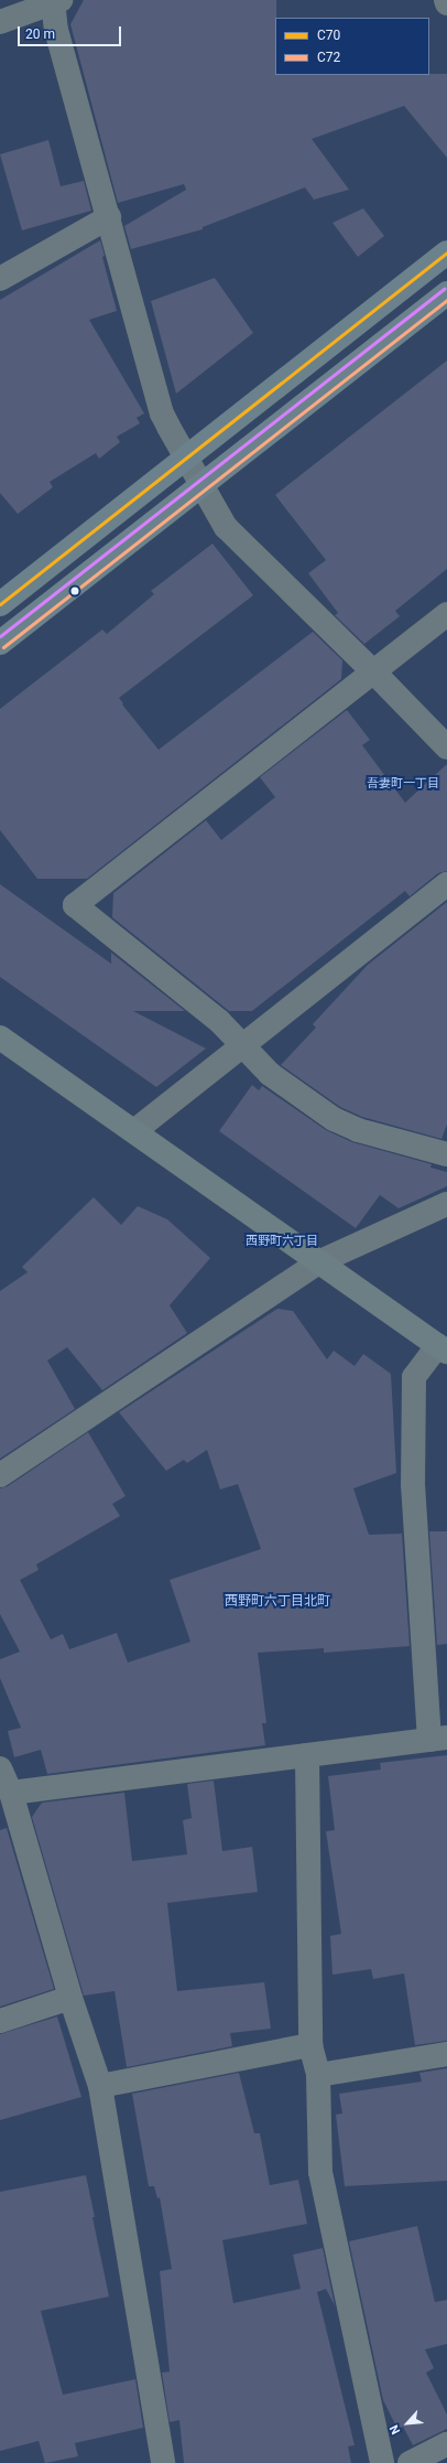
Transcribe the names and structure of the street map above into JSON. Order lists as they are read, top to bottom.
{
  "districts": ["吾妻町一丁目", "西野町六丁目", "西野町六丁目北町"],
  "lines": ["transit line C70", "transit line C72"],
  "legend": ["C70", "C72"],
  "scale_bar": "20 m",
  "north": "bottom left"
}
